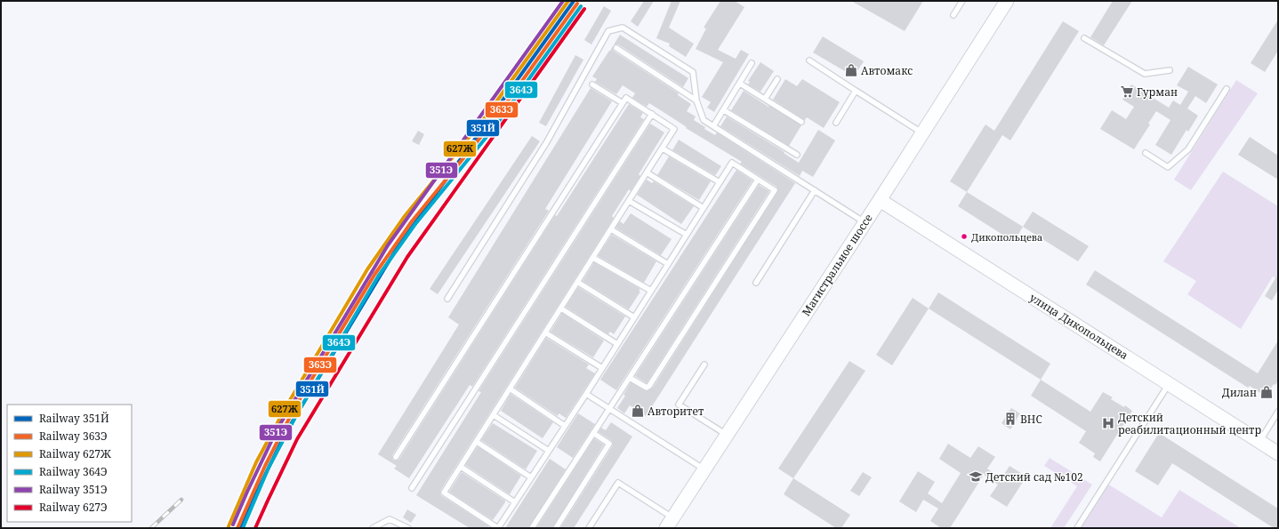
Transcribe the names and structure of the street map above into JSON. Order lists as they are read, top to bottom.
{
  "streets": {
    "main road": ["Магистральное шоссе", "улица Дикопольцева"]
  },
  "crossings": [
    ["Магистральное шоссе", "улица Дикопольцева"]
  ],
  "places": {
    "shop": ["Автомакс", "Дилан", "Авторитет"],
    "supermarket": ["Гурман"],
    "other": ["Дикопольцева"],
    "building": ["ВНС"],
    "hospital": ["Детский реабилитационный центр"],
    "school or university": ["Детский сад №102"]
  },
  "lines": [
    "rail line 351Й",
    "rail line 627Ж",
    "rail line 351Э",
    "rail line 363Э",
    "rail line 364Э",
    "rail line 627Э"
  ],
  "legend": [
    "Railway 351Й",
    "Railway 363Э",
    "Railway 627Ж",
    "Railway 364Э",
    "Railway 351Э",
    "Railway 627Э"
  ]
}
